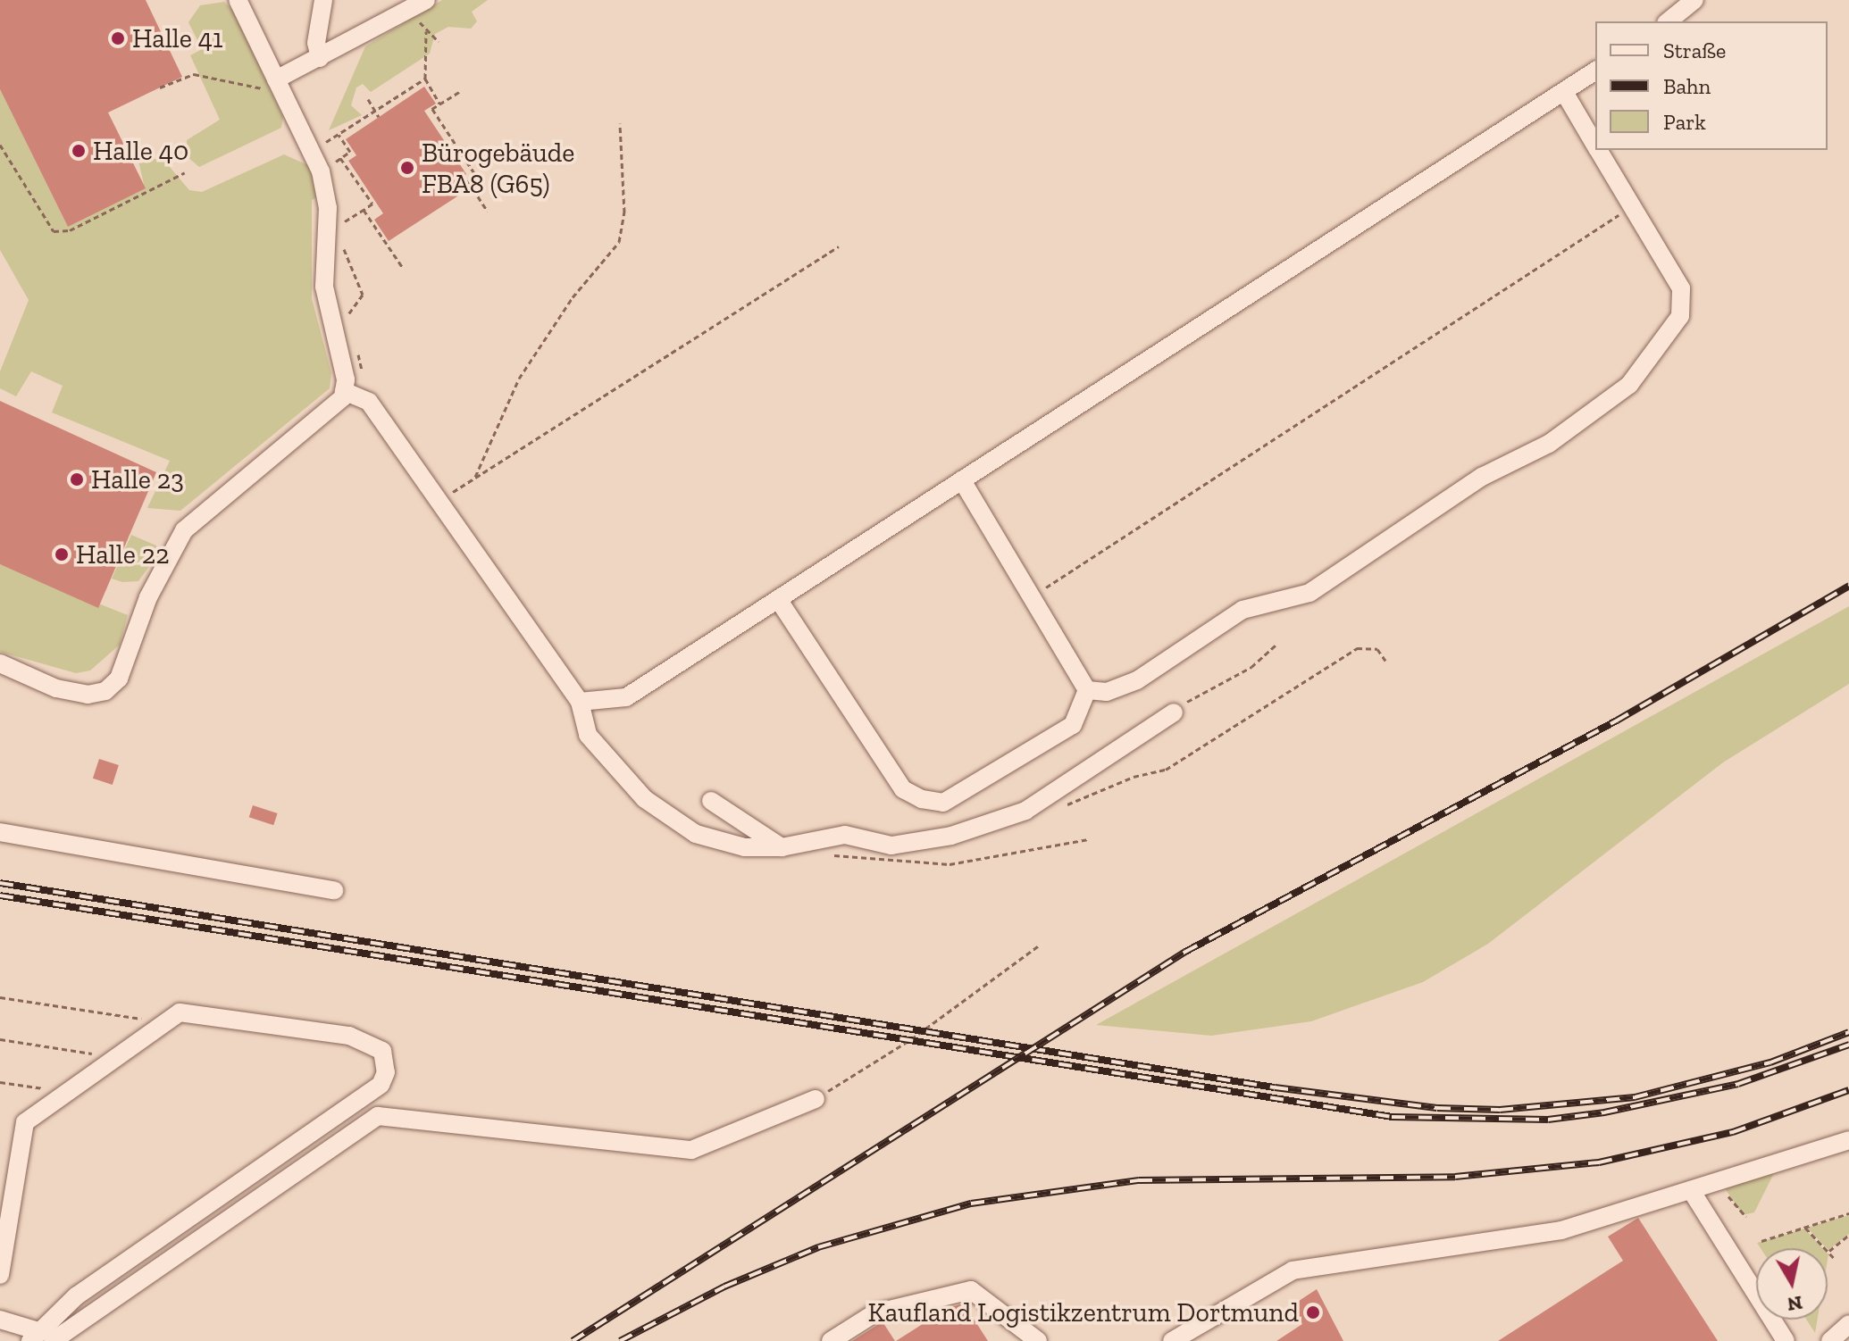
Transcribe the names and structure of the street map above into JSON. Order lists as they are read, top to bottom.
{
  "places": [
    "Halle 41",
    "Halle 40",
    "Bürogebäude FBA8 (G65)",
    "Halle 23",
    "Halle 22",
    "Kaufland Logistikzentrum Dortmund"
  ],
  "legend": ["Straße", "Bahn", "Park"],
  "north": "bottom"
}
